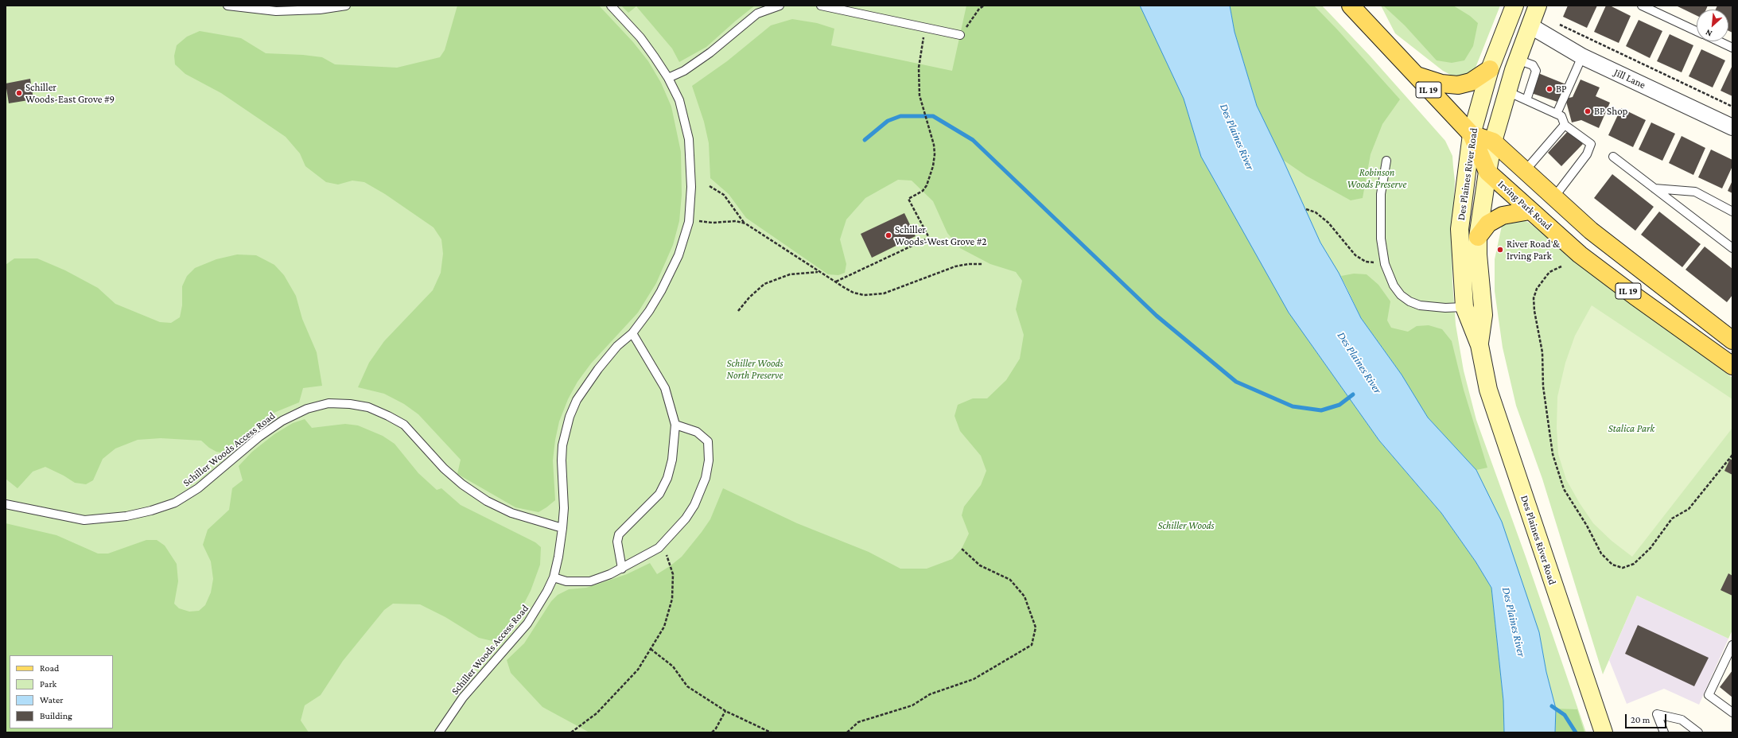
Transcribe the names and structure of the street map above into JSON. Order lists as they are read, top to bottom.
{
  "streets": {
    "main road": ["IL 19", "Des Plaines River Road", "Irving Park Road"],
    "street": ["Jill Lane"],
    "lane": ["Schiller Woods Access Road"]
  },
  "crossings": [
    ["Jill Lane", "Des Plaines River Road"],
    ["Des Plaines River Road", "Irving Park Road"]
  ],
  "water": ["Des Plaines River"],
  "parks": [
    "Robinson Woods Preserve",
    "Schiller Woods North Preserve",
    "Stalica Park",
    "Schiller Woods"
  ],
  "places": [
    "BP",
    "Schiller Woods-East Grove #9",
    "BP Shop",
    "Schiller Woods-West Grove #2",
    "River Road & Irving Park"
  ],
  "legend": [
    "Road",
    "Park",
    "Water",
    "Building"
  ],
  "scale_bar": "20 m",
  "north": "bottom left"
}
